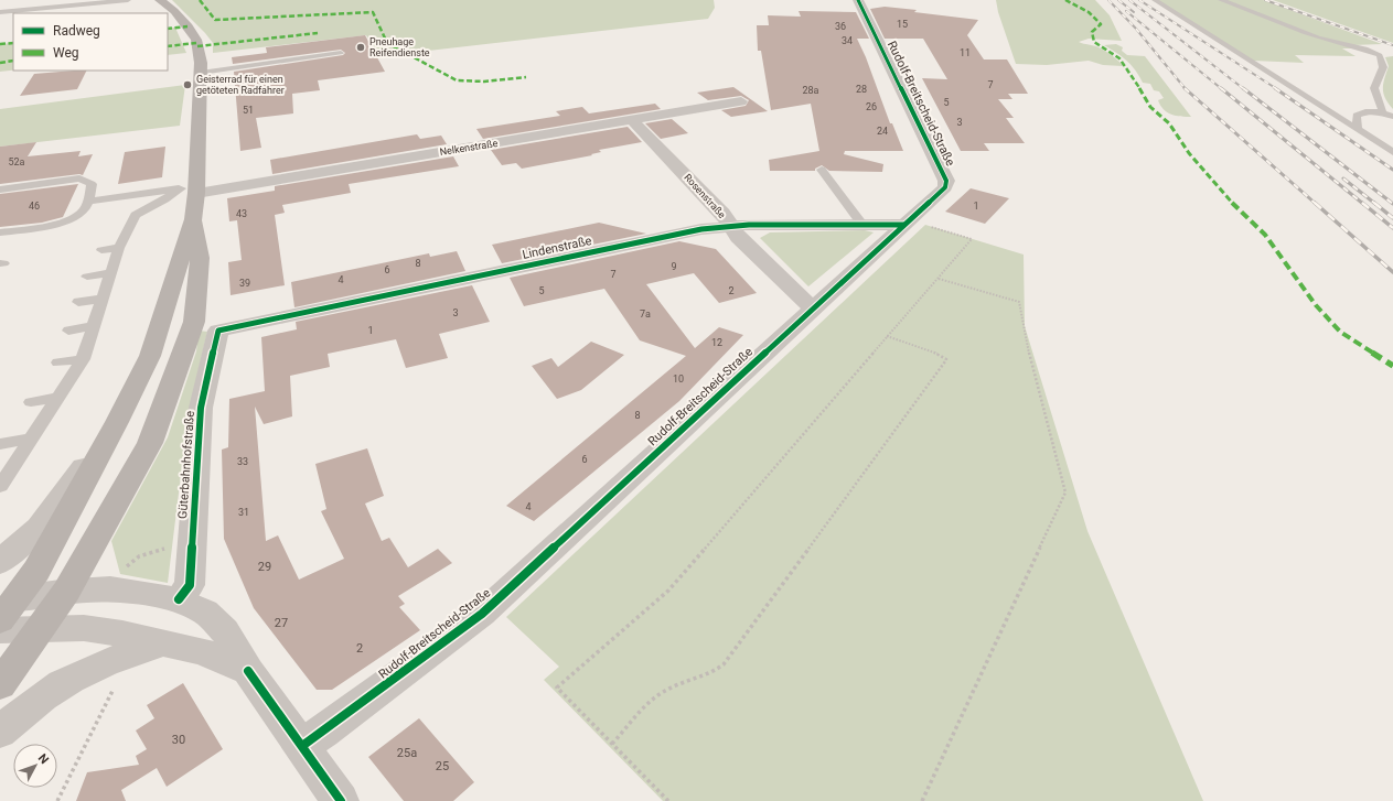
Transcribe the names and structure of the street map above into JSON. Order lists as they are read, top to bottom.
{
  "streets": {
    "street": [
      "Rudolf-Breitscheid-Straße",
      "Nelkenstraße",
      "Rosenstraße",
      "Lindenstraße",
      "Güterbahnhofstraße"
    ]
  },
  "crossings": [
    ["Rudolf-Breitscheid-Straße", "Rosenstraße"],
    ["Rudolf-Breitscheid-Straße", "Lindenstraße"],
    ["Nelkenstraße", "Rosenstraße"],
    ["Rosenstraße", "Lindenstraße"],
    ["Lindenstraße", "Güterbahnhofstraße"]
  ],
  "places": ["Pneuhage Reifendienste", "Geisterrad für einen getöteten Radfahrer"],
  "house_numbers": [
    "15",
    "36",
    "34",
    "11",
    "7",
    "28",
    "28a",
    "5",
    "26",
    "51",
    "3",
    "24",
    "52a",
    "46",
    "1",
    "43",
    "8",
    "9",
    "6",
    "7",
    "4",
    "39",
    "5",
    "2",
    "3",
    "7a",
    "1",
    "12",
    "10",
    "8",
    "6",
    "33",
    "4",
    "31",
    "29",
    "27",
    "2",
    "30",
    "25a",
    "25"
  ],
  "legend": ["Radweg", "Weg"],
  "north": "top right"
}
